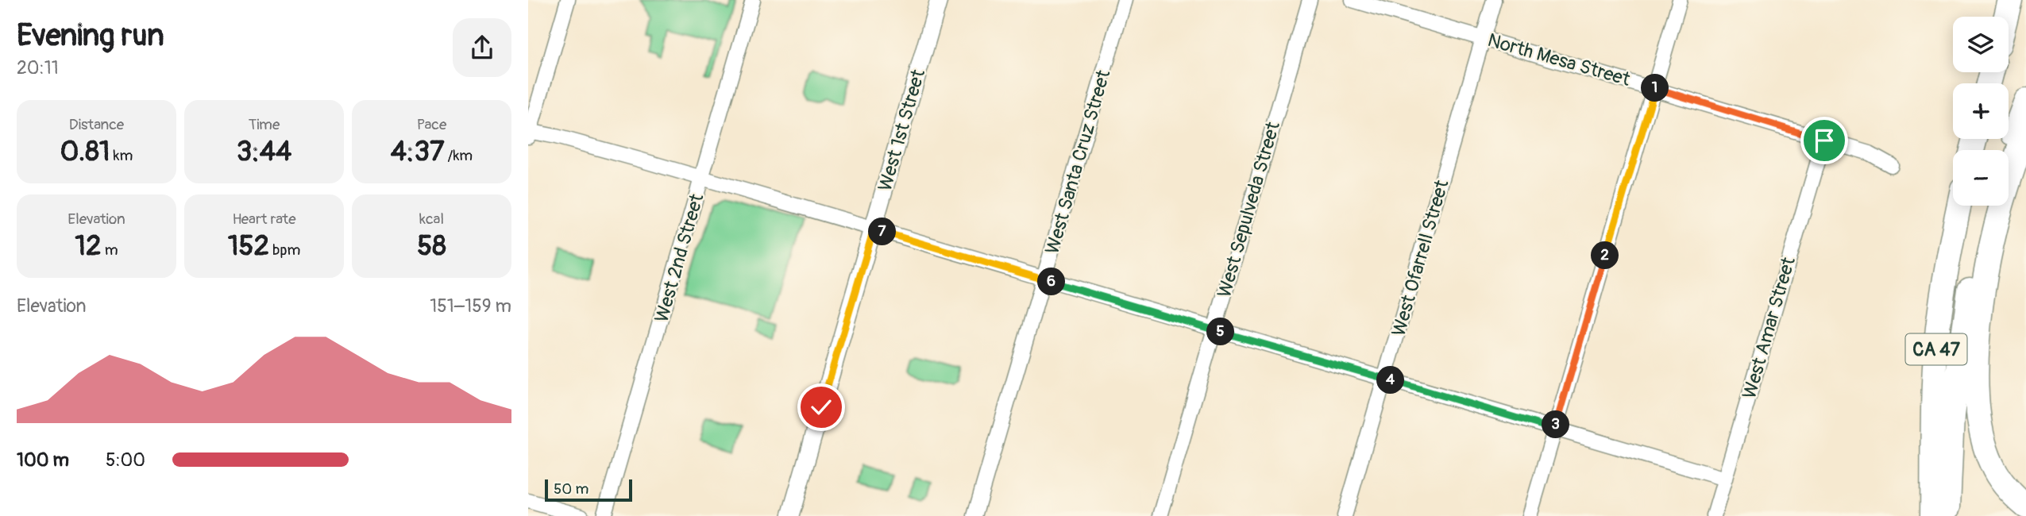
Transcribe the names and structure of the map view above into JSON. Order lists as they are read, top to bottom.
{
  "streets": {
    "highway": ["CA 47"],
    "street": [
      "North Mesa Street",
      "West 1st Street",
      "West Santa Cruz Street",
      "West Sepulveda Street",
      "West 2nd Street",
      "West Ofarrell Street",
      "West Amar Street"
    ]
  },
  "crossings": [
    ["North Mesa Street", "West Ofarrell Street"],
    ["North Mesa Street", "West Amar Street"]
  ],
  "scale_bar": "50 m",
  "page": {
    "heading": ["Evening run", "20:11"],
    "map_buttons": ["+", "−"],
    "pins": [
      "1",
      "7",
      "2",
      "6",
      "5",
      "4",
      "3"
    ],
    "stats": [
      ["Distance", "0.81 km"],
      ["Time", "3:44"],
      ["Pace", "4:37 /km"],
      ["Elevation", "12 m"],
      ["Heart rate", "152 bpm"],
      ["kcal", "58"]
    ],
    "chart": ["Elevation", "151–159 m"],
    "list": [
      {
        "name": "100 m",
        "note": "5:00"
      }
    ],
    "scale": "50 m"
  }
}
